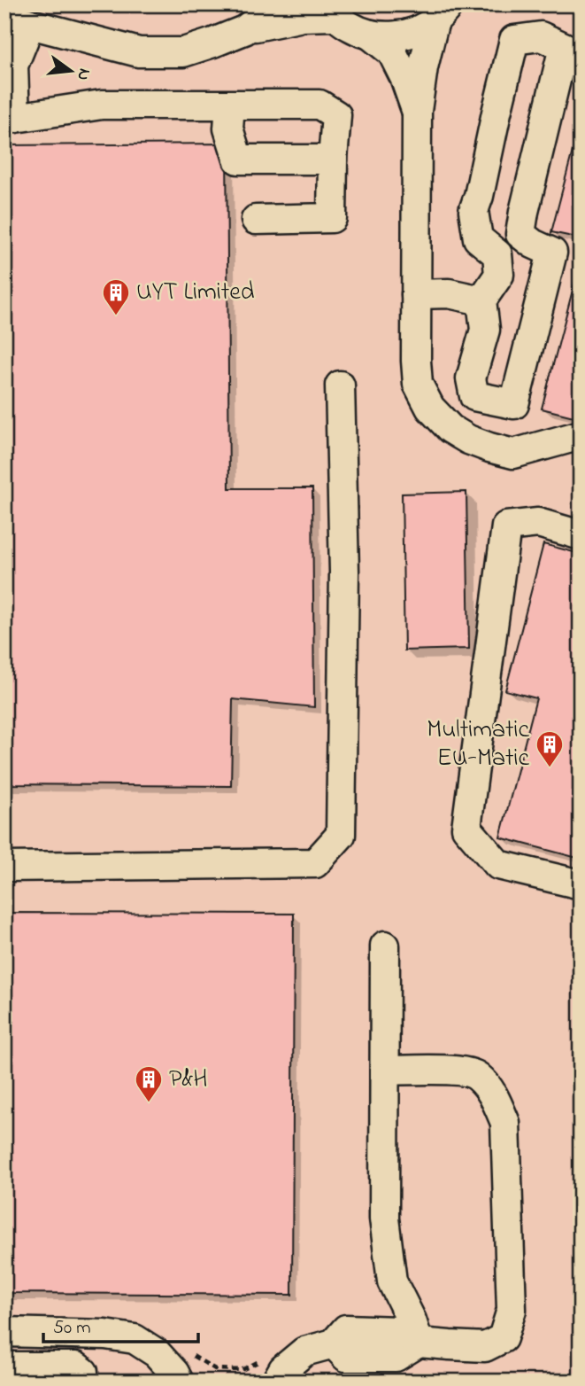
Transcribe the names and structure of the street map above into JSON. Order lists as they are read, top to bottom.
{
  "places": {
    "building": ["UYT Limited", "Multimatic EU-Matic", "P&H"]
  },
  "scale_bar": "50 m",
  "north": "right"
}
